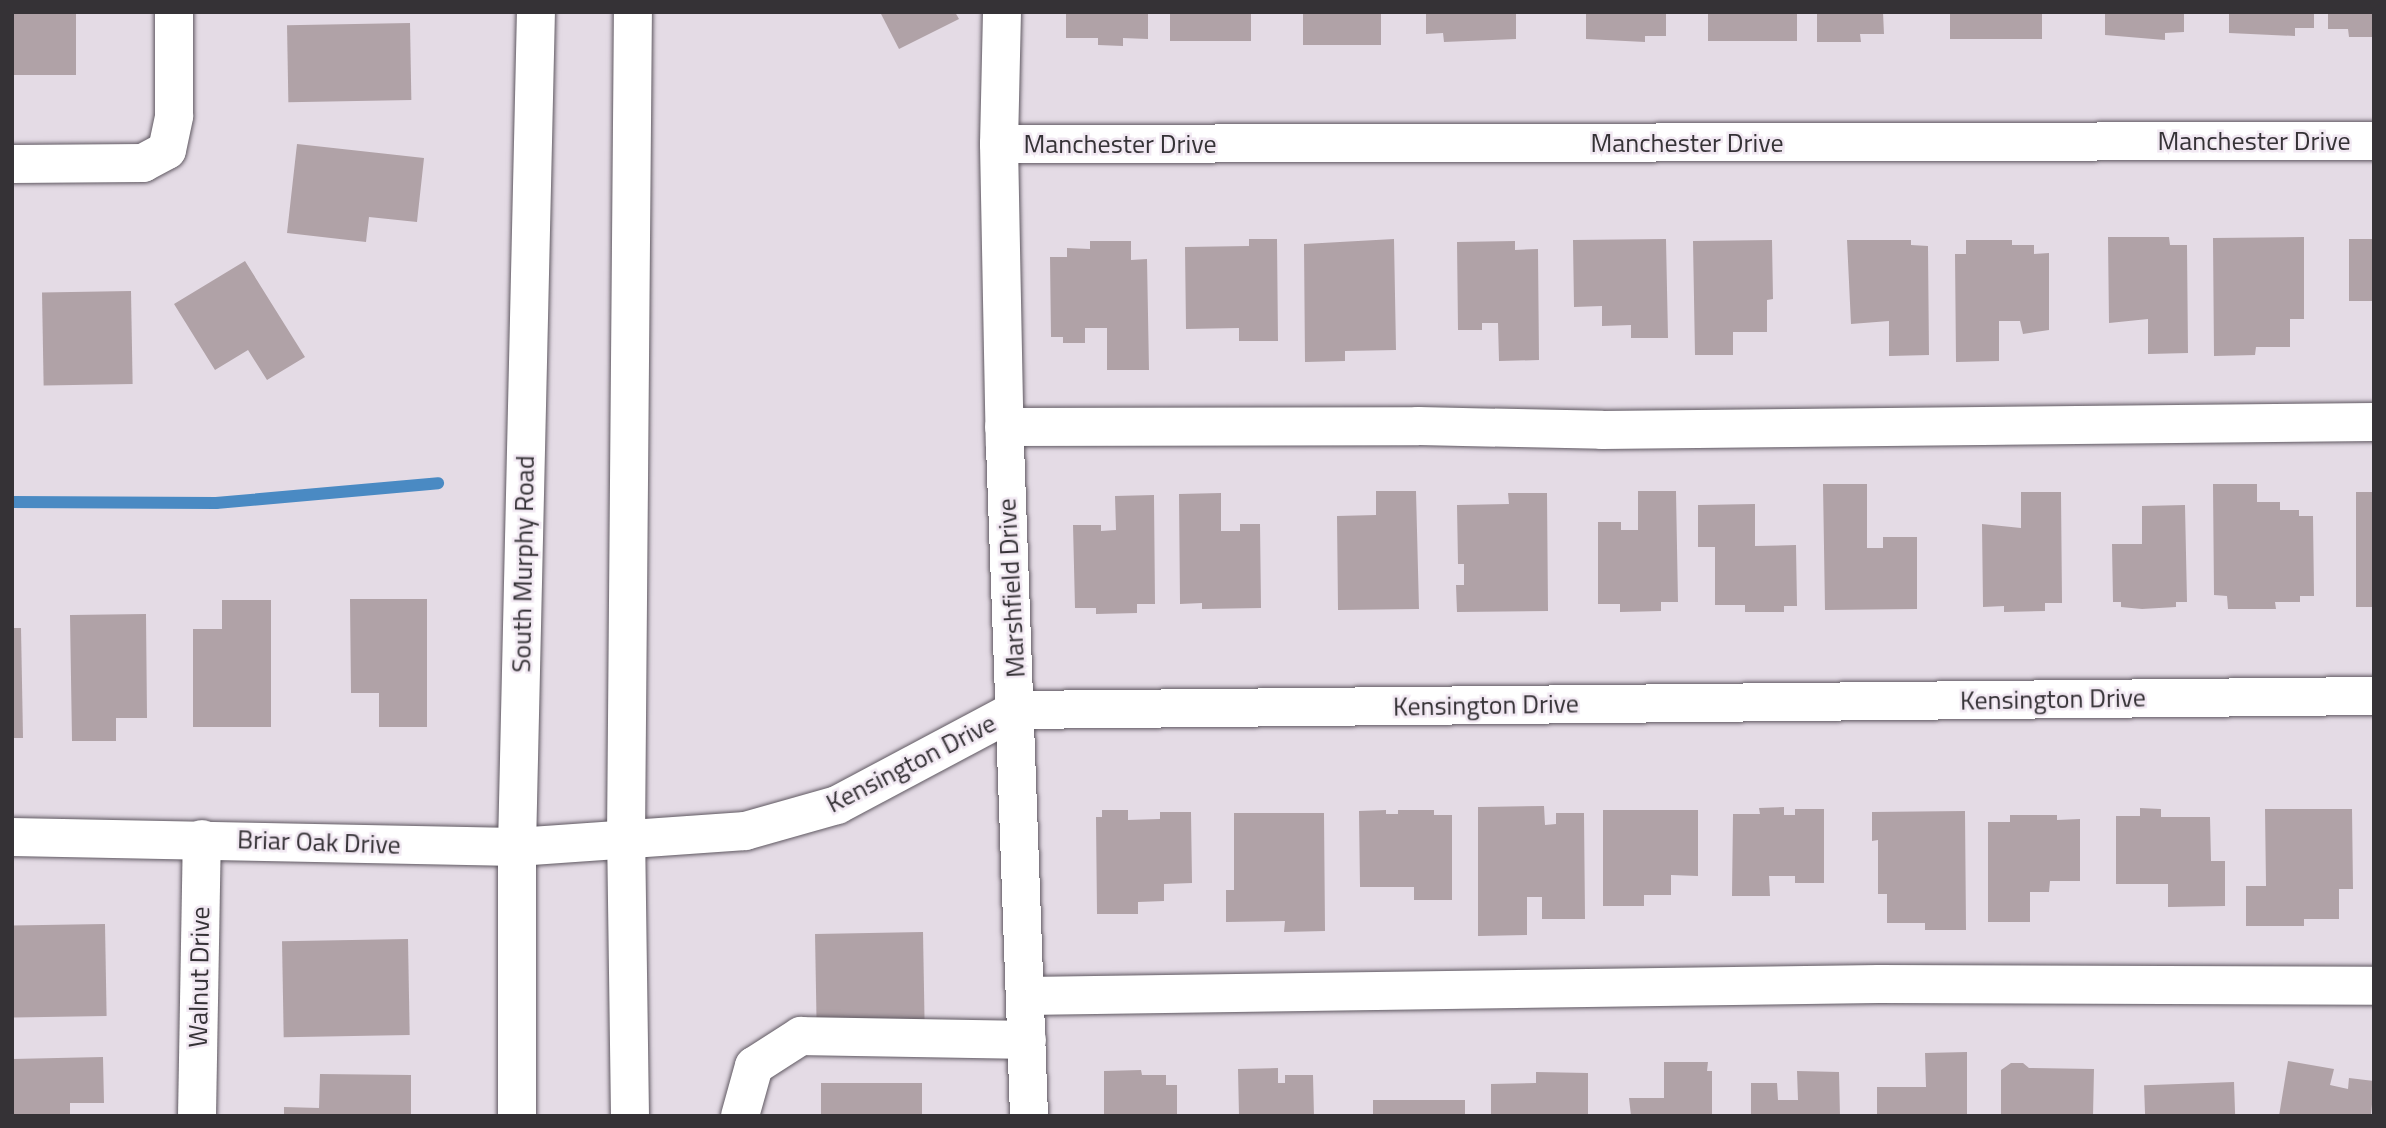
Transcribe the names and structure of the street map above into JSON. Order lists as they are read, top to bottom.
{
  "streets": {
    "street": [
      "Manchester Drive",
      "South Murphy Road",
      "Marshfield Drive",
      "Kensington Drive",
      "Briar Oak Drive",
      "Walnut Drive"
    ]
  },
  "crossings": [
    ["Manchester Drive", "Marshfield Drive"],
    ["South Murphy Road", "Briar Oak Drive"],
    ["Marshfield Drive", "Kensington Drive"],
    ["Kensington Drive", "Briar Oak Drive"],
    ["Briar Oak Drive", "Walnut Drive"]
  ]
}
